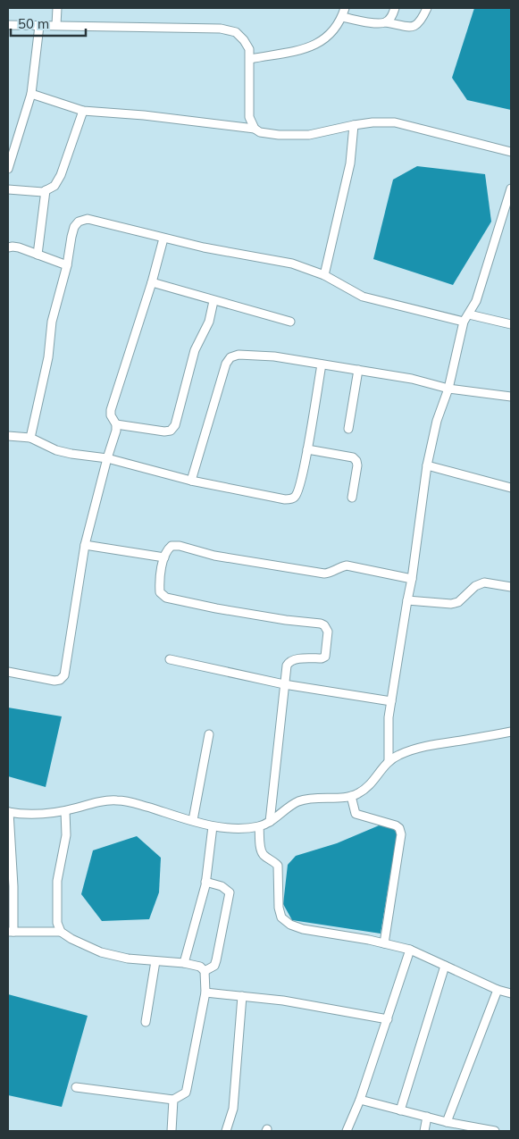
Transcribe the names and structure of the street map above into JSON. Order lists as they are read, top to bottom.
{
  "scale_bar": "50 m"
}
